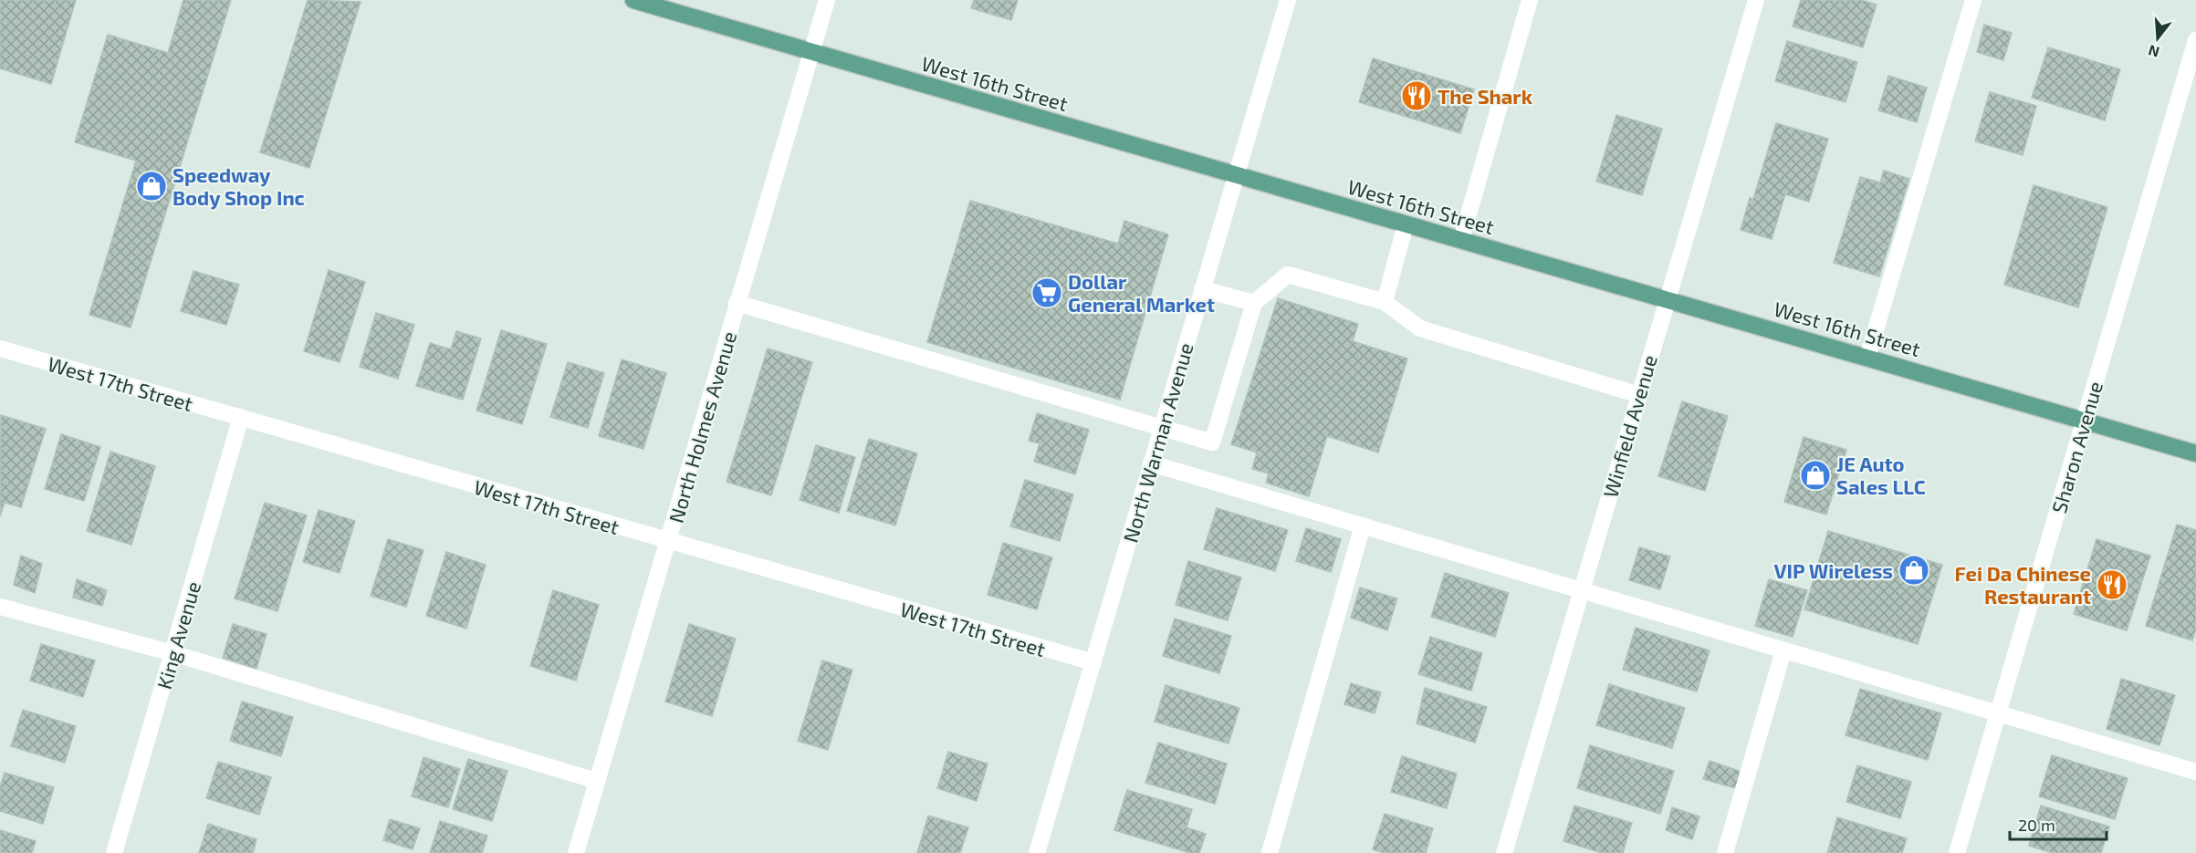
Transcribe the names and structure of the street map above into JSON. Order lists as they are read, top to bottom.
{
  "streets": {
    "main road": ["West 16th Street"],
    "street": [
      "West 17th Street",
      "Winfield Avenue",
      "North Holmes Avenue",
      "North Warman Avenue",
      "Sharon Avenue",
      "King Avenue"
    ]
  },
  "crossings": [
    ["West 16th Street", "Winfield Avenue"],
    ["West 16th Street", "North Holmes Avenue"],
    ["West 16th Street", "North Warman Avenue"],
    ["West 16th Street", "Sharon Avenue"],
    ["West 17th Street", "North Holmes Avenue"],
    ["West 17th Street", "North Warman Avenue"],
    ["West 17th Street", "King Avenue"]
  ],
  "places": {
    "restaurant": ["The Shark", "Fei Da Chinese Restaurant"],
    "shop": ["Speedway Body Shop Inc", "JE Auto Sales LLC", "VIP Wireless"],
    "supermarket": ["Dollar General Market"]
  },
  "scale_bar": "20 m",
  "north": "bottom"
}
